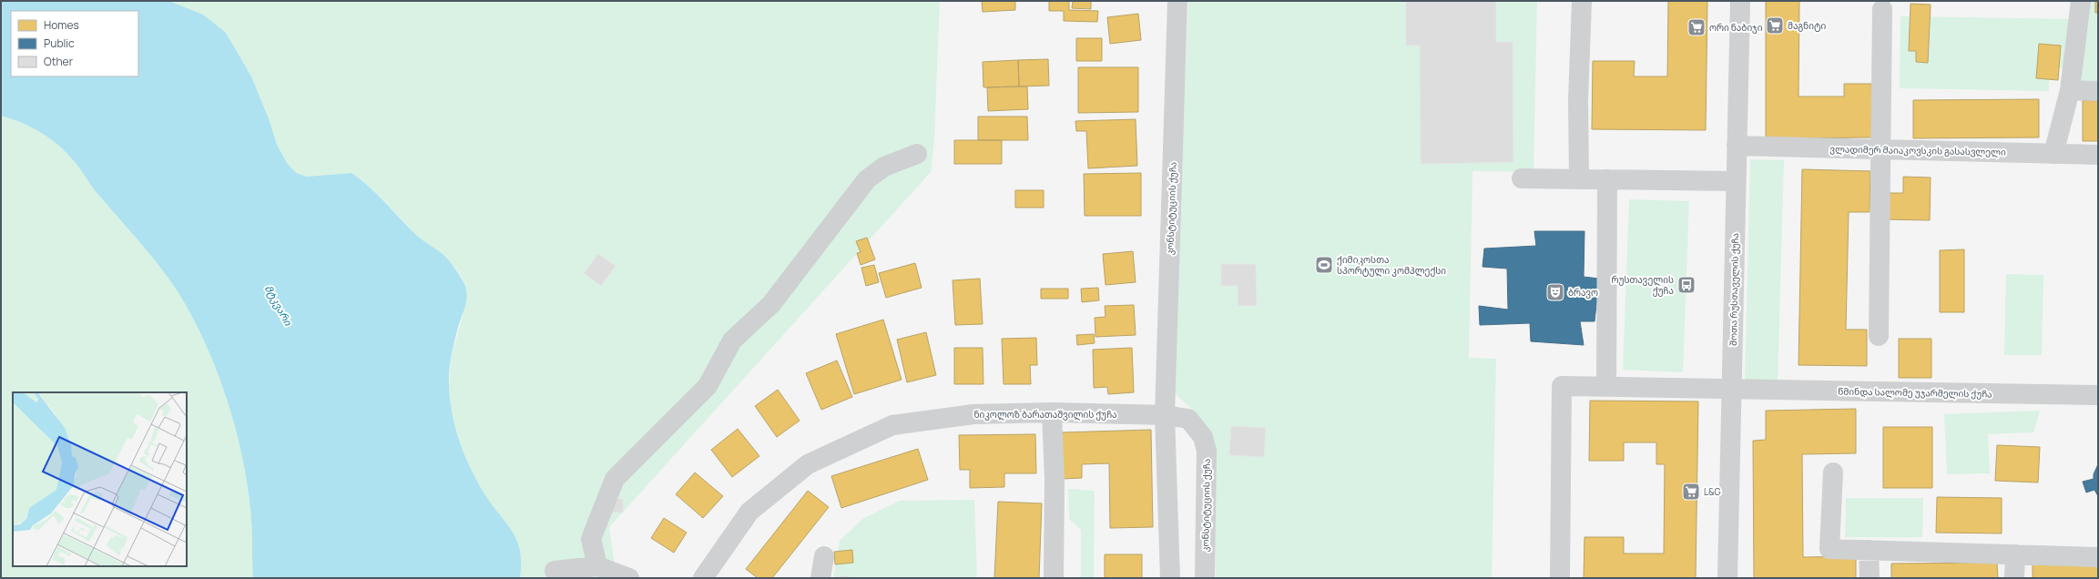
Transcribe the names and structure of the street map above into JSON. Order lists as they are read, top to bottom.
{
  "streets": {
    "street": [
      "ვლადიმერ მაიაკოვსკის გასასვლელი",
      "კონსტიტუციის ქუჩა",
      "შოთა რუსთაველის ქუჩა",
      "წმინდა სალომე უჯარმელის ქუჩა",
      "ნიკოლოზ ბარათაშვილის ქუჩა"
    ]
  },
  "crossings": [
    ["ვლადიმერ მაიაკოვსკის გასასვლელი", "შოთა რუსთაველის ქუჩა"],
    ["კონსტიტუციის ქუჩა", "ნიკოლოზ ბარათაშვილის ქუჩა"],
    ["შოთა რუსთაველის ქუჩა", "წმინდა სალომე უჯარმელის ქუჩა"]
  ],
  "water": ["მტკვარი"],
  "places": {
    "supermarket": ["მაგნიტი", "ორი ნაბიჯი", "L&G"],
    "sports": ["ქიმიკოსთა სპორტული კომპლექსი"],
    "bus stop": ["რუსთაველის ქუჩა"],
    "theatre": ["ბრავო"]
  },
  "legend": ["Homes", "Public", "Other"]
}
